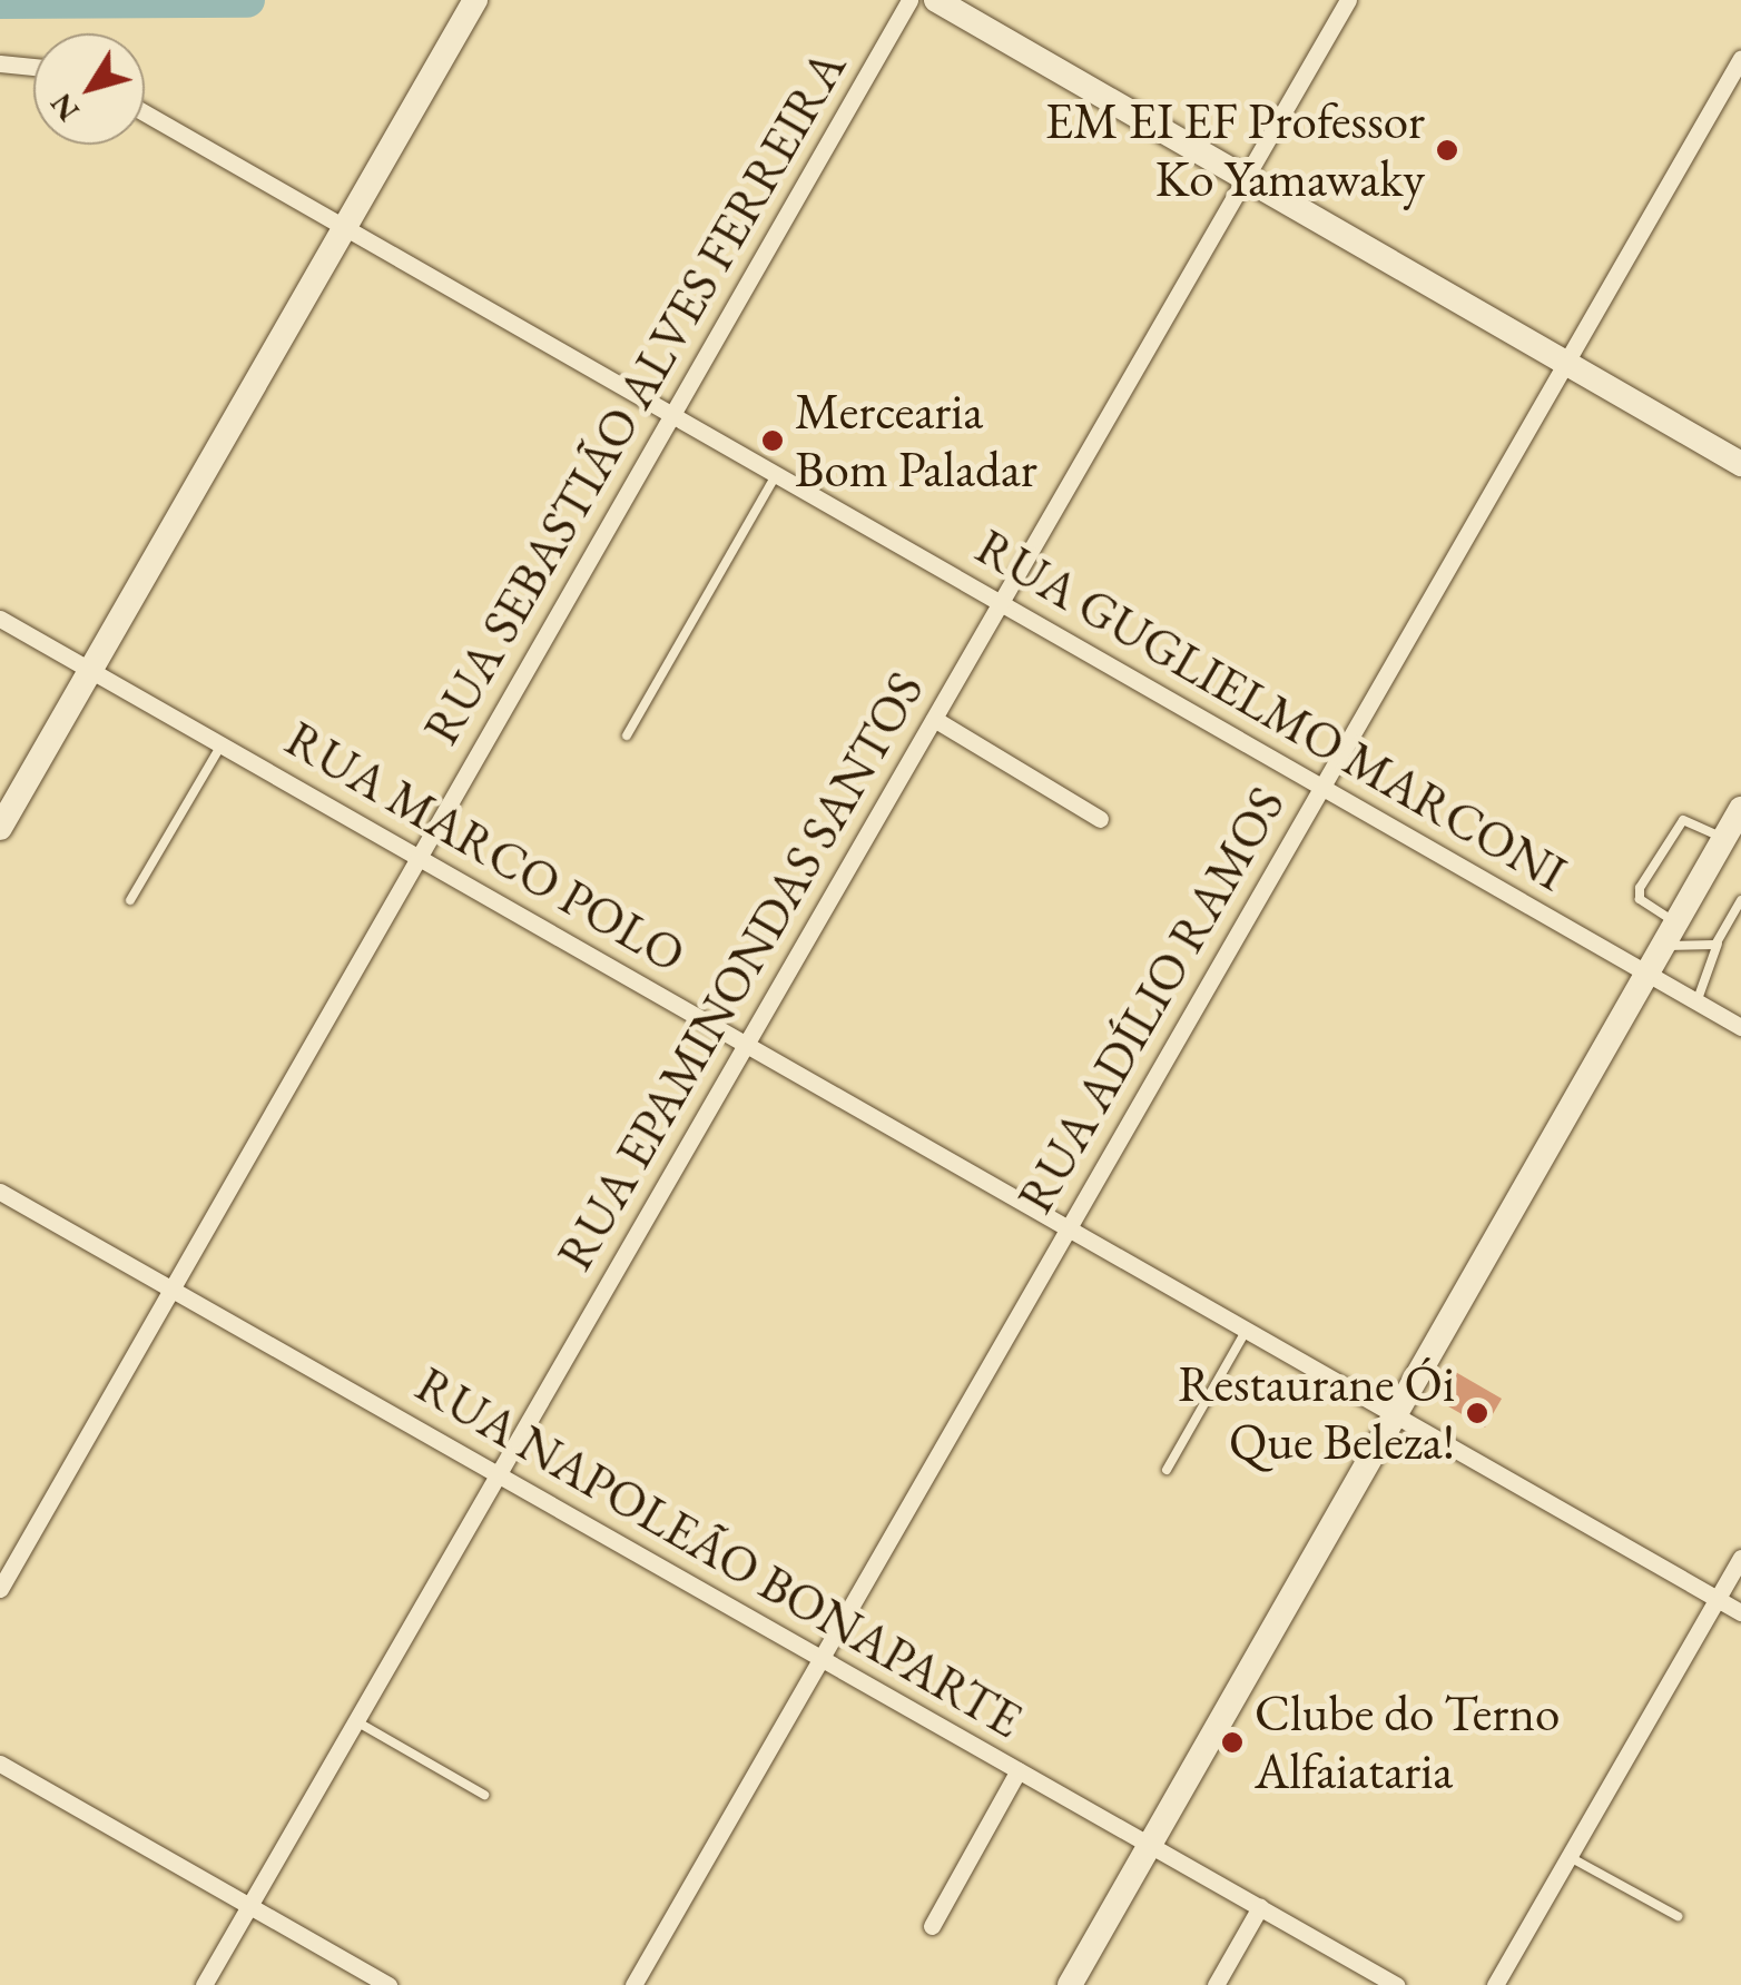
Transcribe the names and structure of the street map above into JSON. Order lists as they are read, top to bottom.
{
  "streets": {
    "street": [
      "RUA SEBASTIÃO ALVES FERREIRA",
      "RUA GUGLIELMO MARCONI",
      "RUA MARCO POLO",
      "RUA EPAMINONDAS SANTOS",
      "RUA ADÍLIO RAMOS",
      "RUA NAPOLEÃO BONAPARTE"
    ]
  },
  "crossings": [
    ["RUA SEBASTIÃO ALVES FERREIRA", "RUA GUGLIELMO MARCONI"],
    ["RUA SEBASTIÃO ALVES FERREIRA", "RUA MARCO POLO"],
    ["RUA SEBASTIÃO ALVES FERREIRA", "RUA NAPOLEÃO BONAPARTE"],
    ["RUA GUGLIELMO MARCONI", "RUA EPAMINONDAS SANTOS"],
    ["RUA GUGLIELMO MARCONI", "RUA ADÍLIO RAMOS"],
    ["RUA MARCO POLO", "RUA EPAMINONDAS SANTOS"],
    ["RUA MARCO POLO", "RUA ADÍLIO RAMOS"],
    ["RUA EPAMINONDAS SANTOS", "RUA NAPOLEÃO BONAPARTE"],
    ["RUA ADÍLIO RAMOS", "RUA NAPOLEÃO BONAPARTE"]
  ],
  "places": [
    "EM EI EF Professor Ko Yamawaky",
    "Mercearia Bom Paladar",
    "Restaurane Ói Que Beleza!",
    "Clube do Terno Alfaiataria"
  ],
  "north": "bottom left"
}
